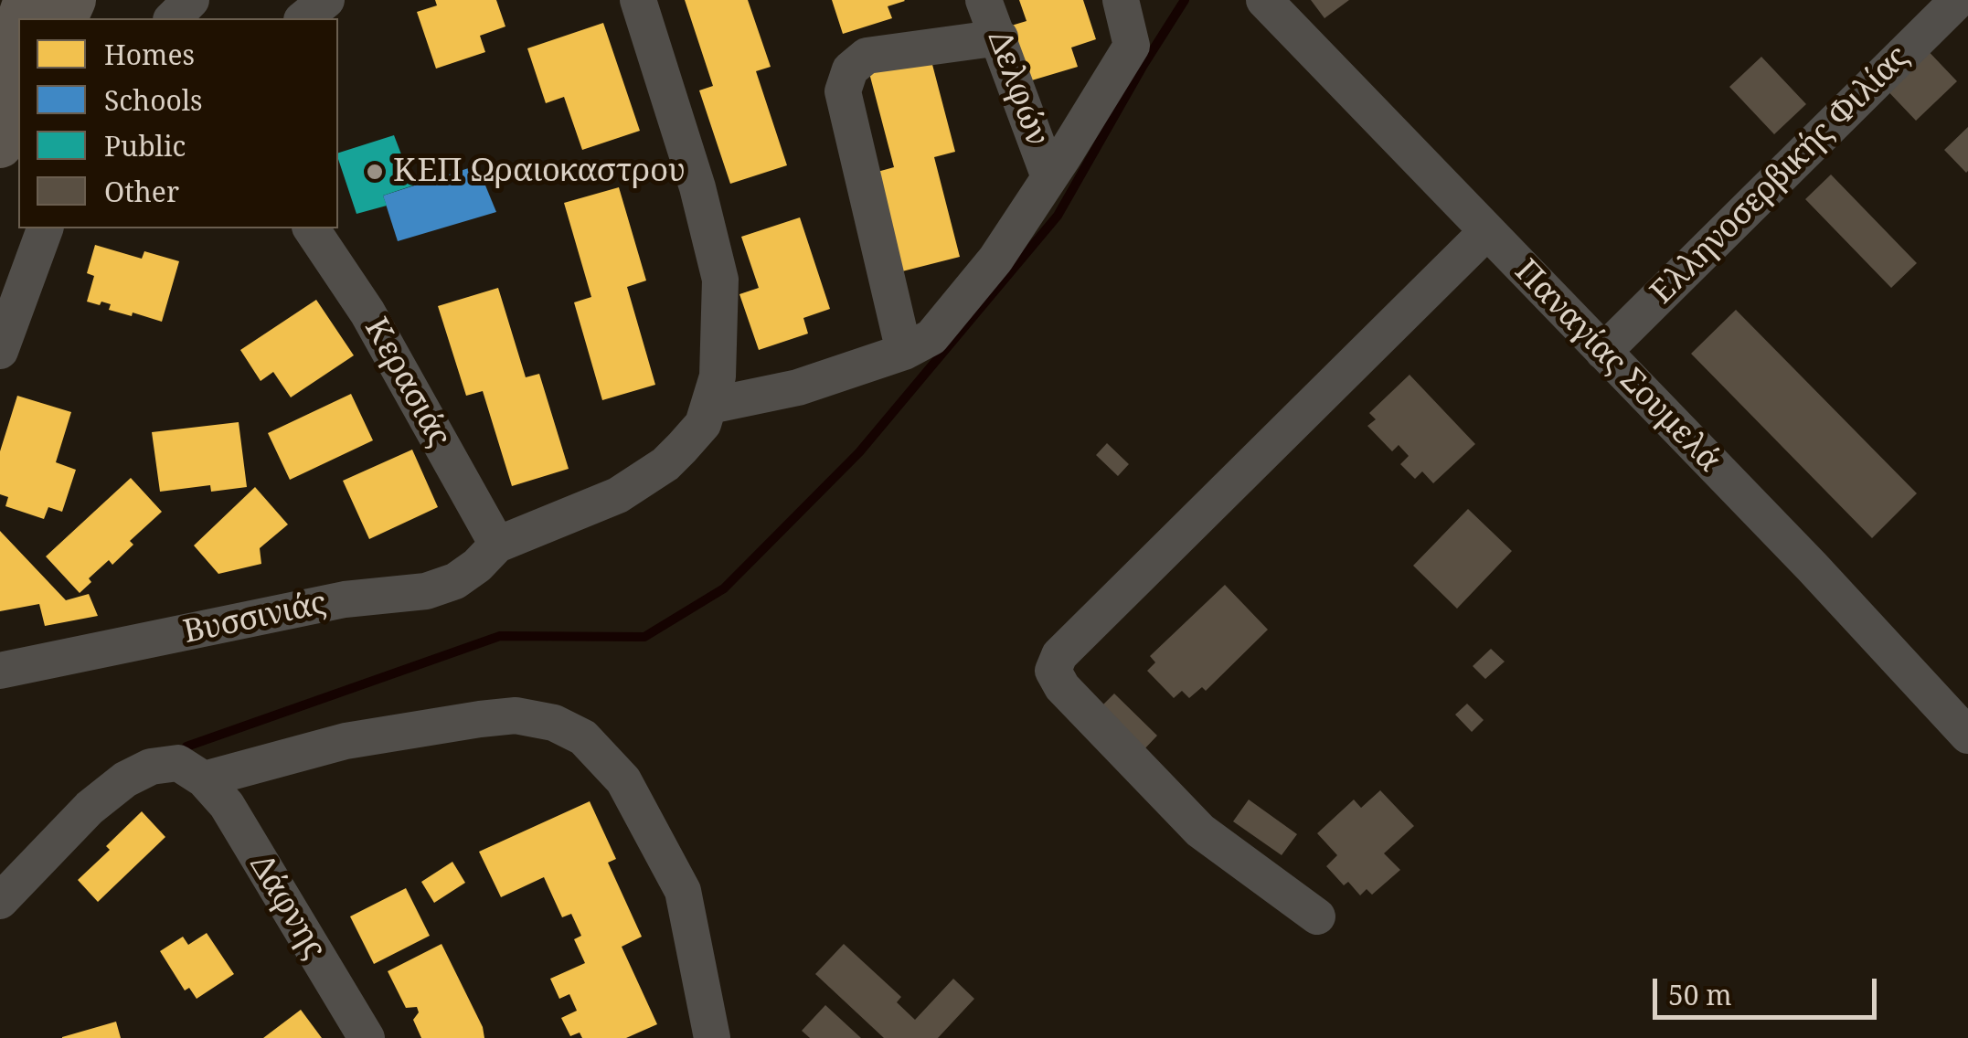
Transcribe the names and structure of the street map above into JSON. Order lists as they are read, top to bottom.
{
  "streets": {
    "street": [
      "Δελφών",
      "Ελληνοσερβικής Φιλίας",
      "Παναγίας Σουμελά",
      "Κερασιάς",
      "Βυσσινιάς",
      "Δάφνης"
    ]
  },
  "crossings": [
    ["Ελληνοσερβικής Φιλίας", "Παναγίας Σουμελά"],
    ["Κερασιάς", "Βυσσινιάς"]
  ],
  "places": ["ΚΕΠ Ωραιοκαστρου"],
  "legend": [
    "Homes",
    "Schools",
    "Public",
    "Other"
  ],
  "scale_bar": "50 m"
}
